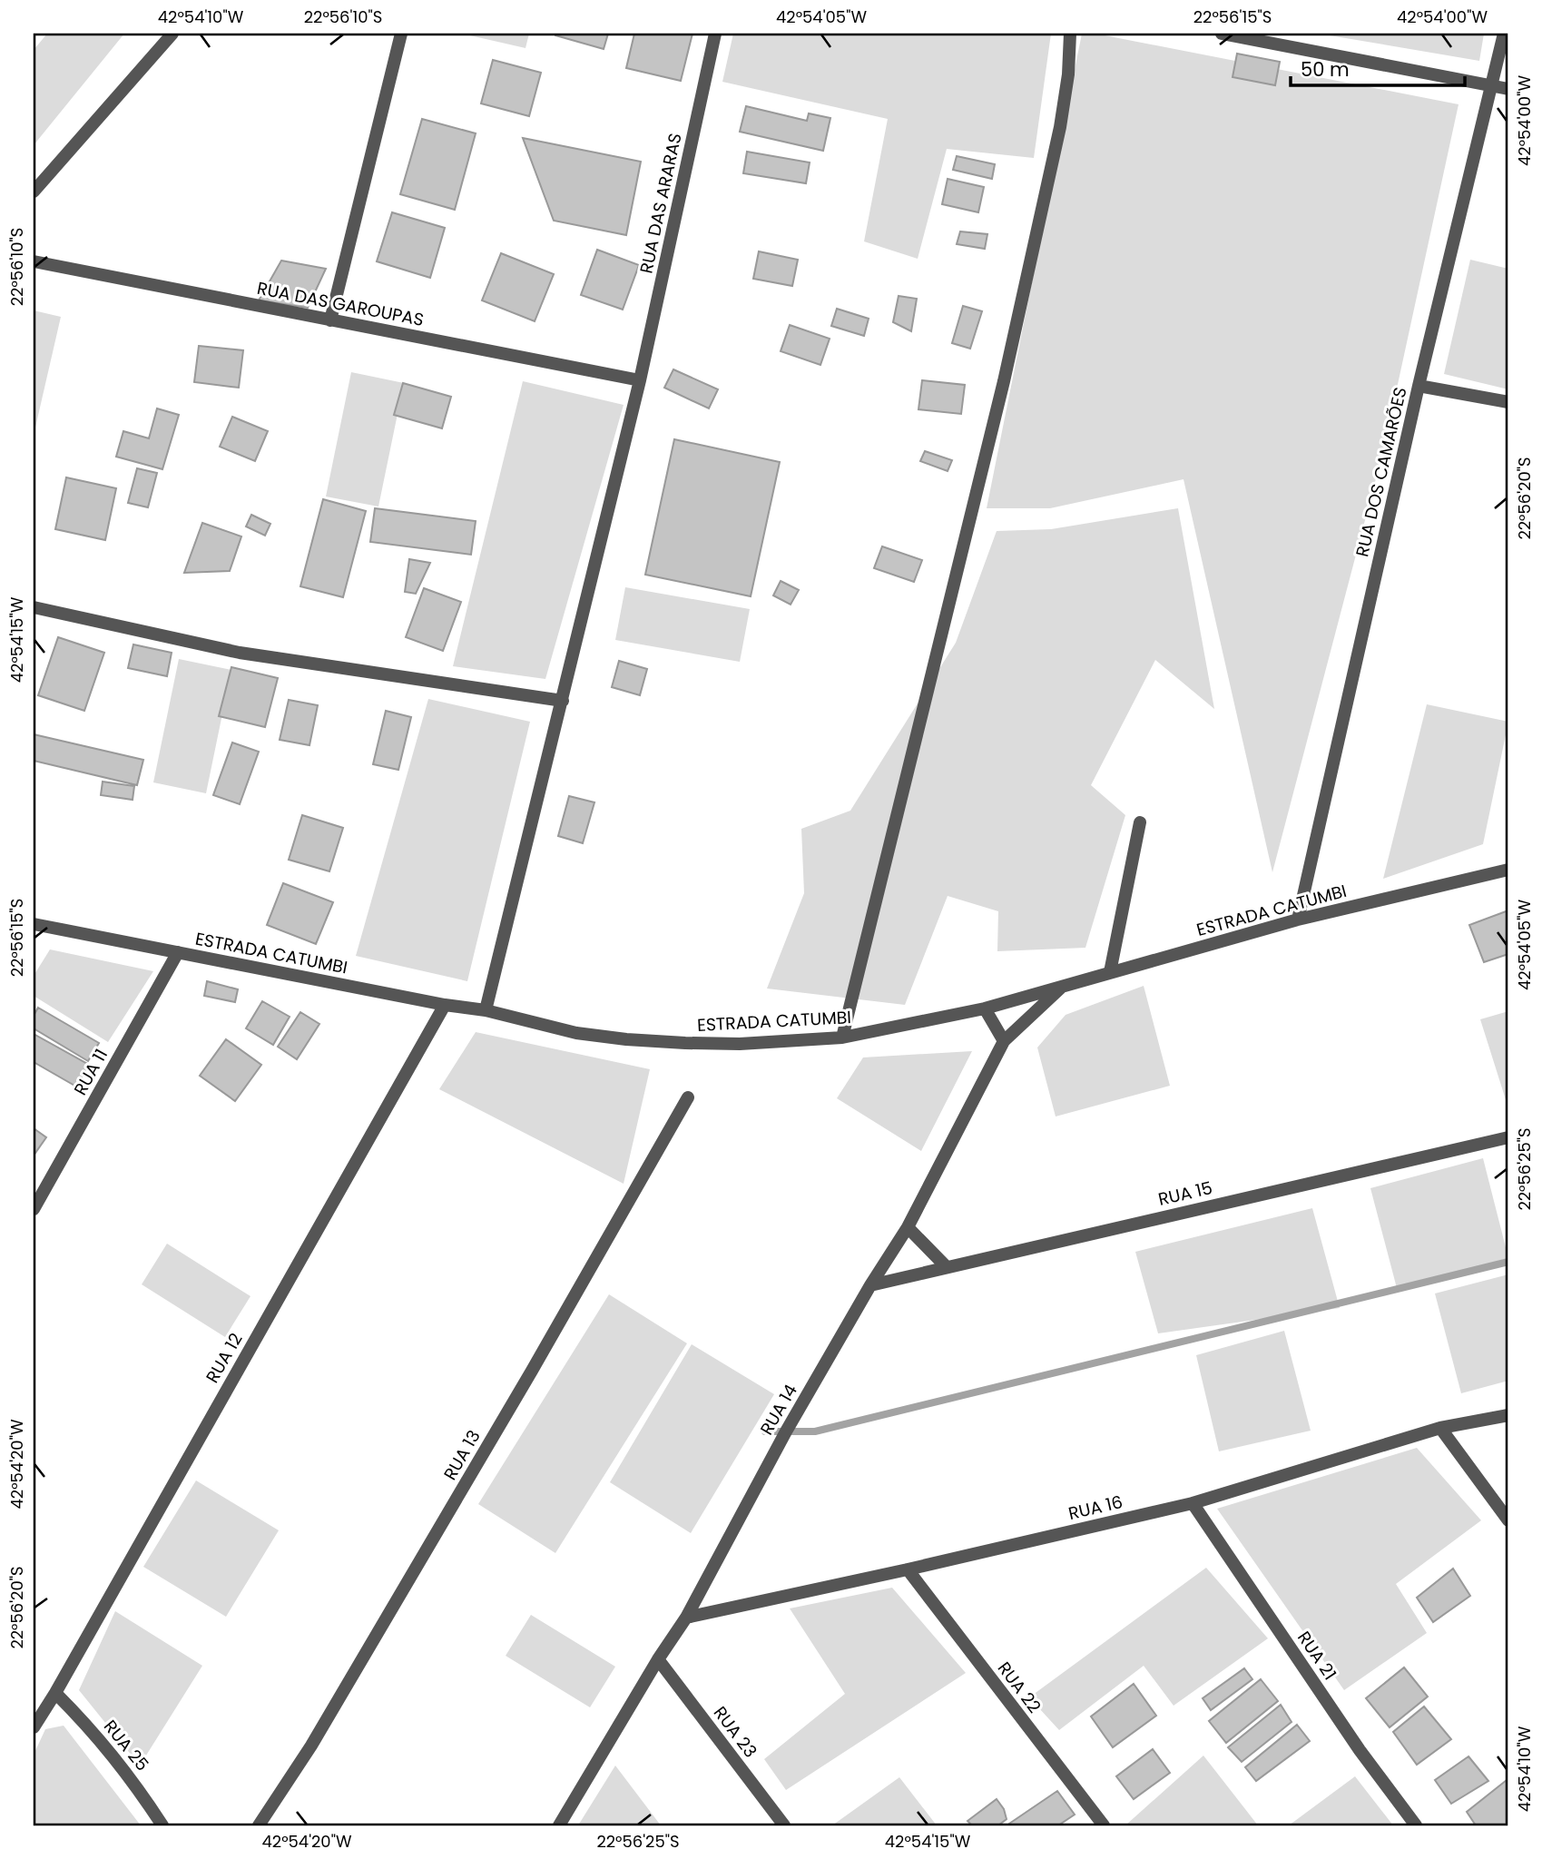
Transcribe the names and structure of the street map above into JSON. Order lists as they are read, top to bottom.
{
  "streets": {
    "street": [
      "RUA DAS ARARAS",
      "RUA DAS GAROUPAS",
      "RUA DOS CAMARÕES",
      "ESTRADA CATUMBI",
      "RUA 11",
      "RUA 15",
      "RUA 12",
      "RUA 14",
      "RUA 13",
      "RUA 16",
      "RUA 21",
      "RUA 22",
      "RUA 23",
      "RUA 25"
    ]
  },
  "crossings": [
    ["RUA DAS ARARAS", "RUA DAS GAROUPAS"],
    ["RUA DAS ARARAS", "ESTRADA CATUMBI"],
    ["RUA DOS CAMARÕES", "ESTRADA CATUMBI"],
    ["ESTRADA CATUMBI", "RUA 11"],
    ["ESTRADA CATUMBI", "RUA 12"],
    ["ESTRADA CATUMBI", "RUA 14"],
    ["RUA 15", "RUA 14"],
    ["RUA 12", "RUA 25"],
    ["RUA 14", "RUA 16"],
    ["RUA 14", "RUA 23"],
    ["RUA 16", "RUA 21"],
    ["RUA 16", "RUA 22"]
  ],
  "scale_bar": "50 m",
  "coordinates": [
    "42°54'10\"W",
    "22°56'10\"S",
    "42°54'05\"W",
    "22°56'15\"S",
    "42°54'00\"W",
    "22°56'20\"S",
    "42°54'15\"W",
    "22°56'25\"S",
    "42°54'20\"W"
  ]
}
